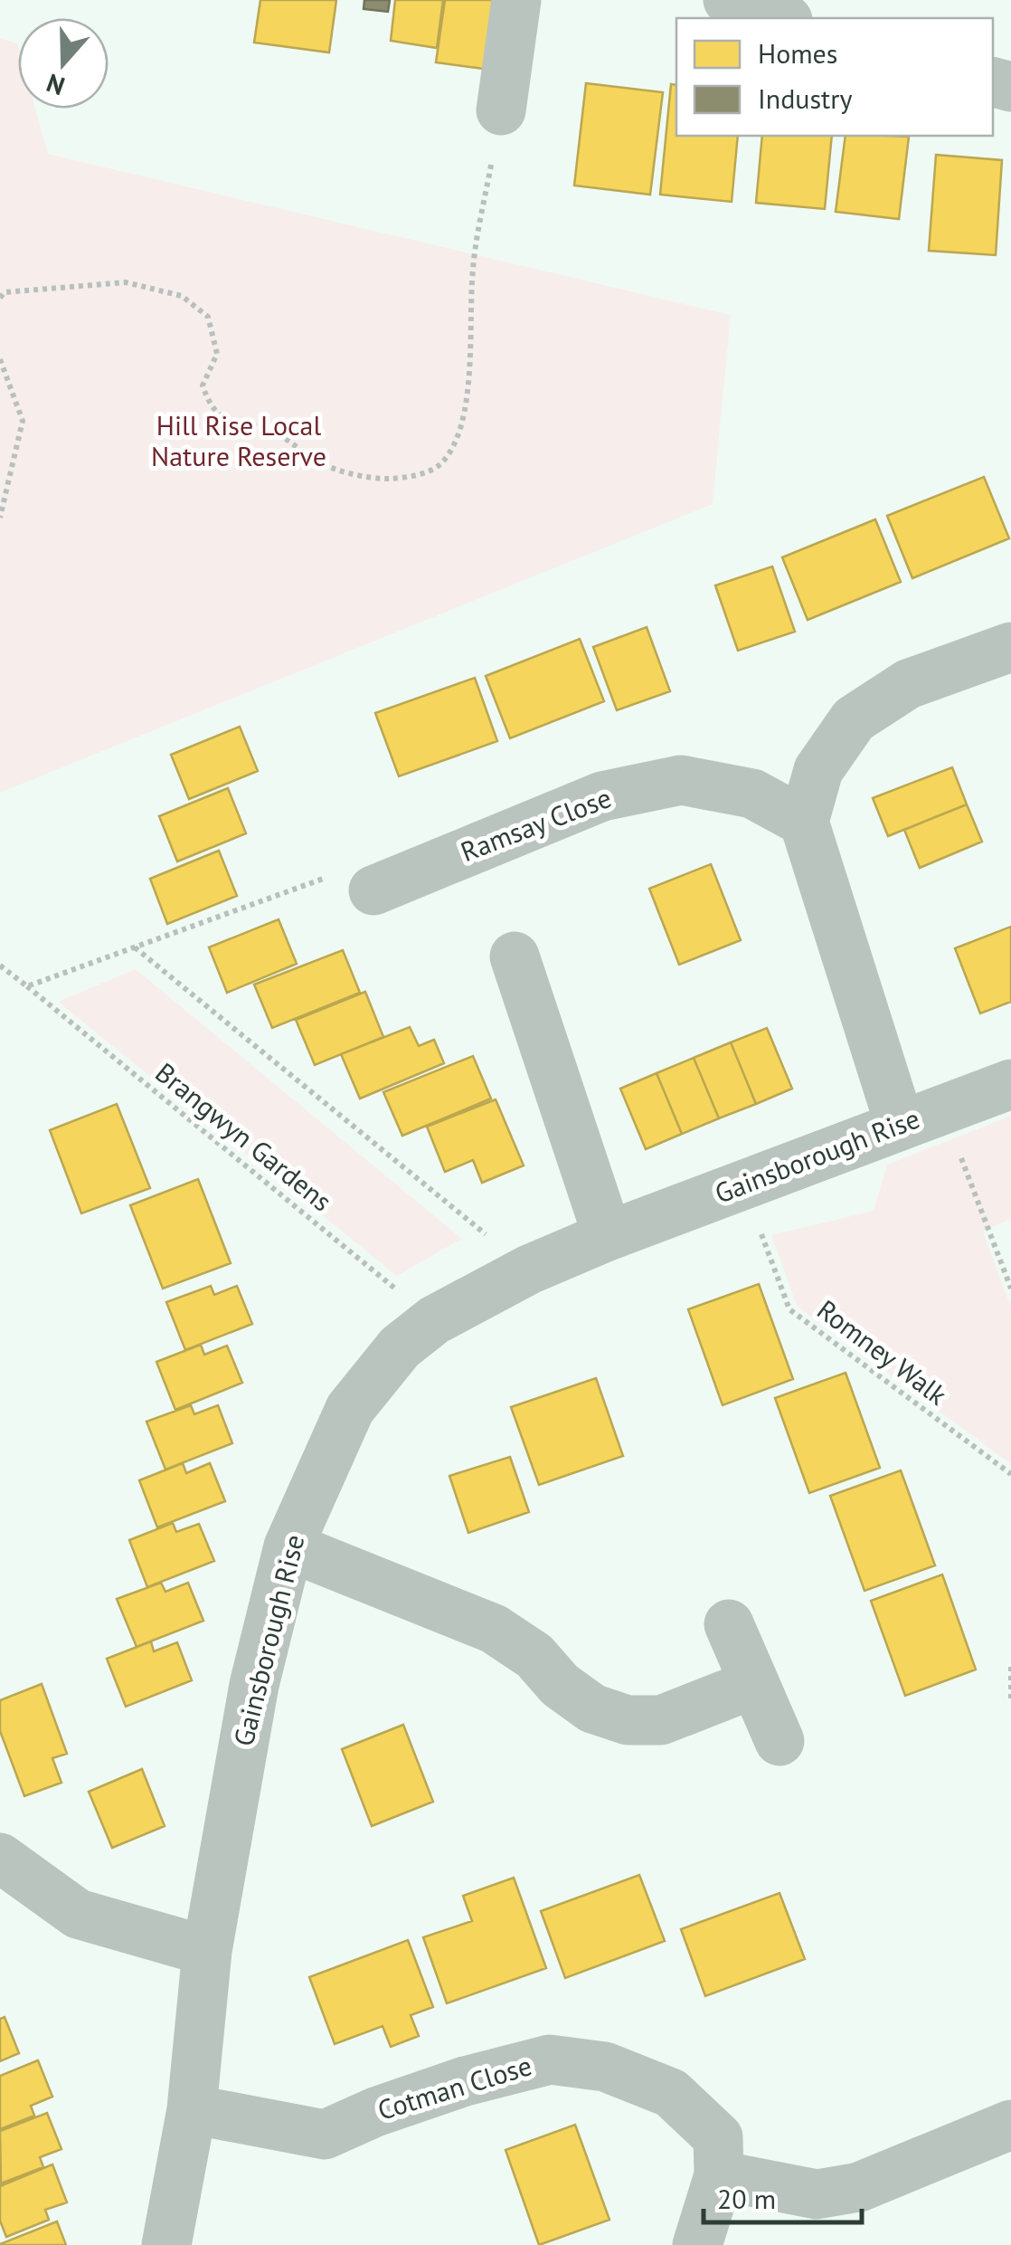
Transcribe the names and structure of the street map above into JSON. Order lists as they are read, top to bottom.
{
  "streets": {
    "street": ["Ramsay Close", "Gainsborough Rise", "Cotman Close"],
    "path": ["Brangwyn Gardens", "Romney Walk"]
  },
  "crossings": [
    ["Brangwyn Gardens", "Gainsborough Rise"],
    ["Gainsborough Rise", "Romney Walk"],
    ["Gainsborough Rise", "Cotman Close"]
  ],
  "parks": ["Hill Rise Local Nature Reserve"],
  "legend": ["Homes", "Industry"],
  "scale_bar": "20 m",
  "north": "bottom"
}
